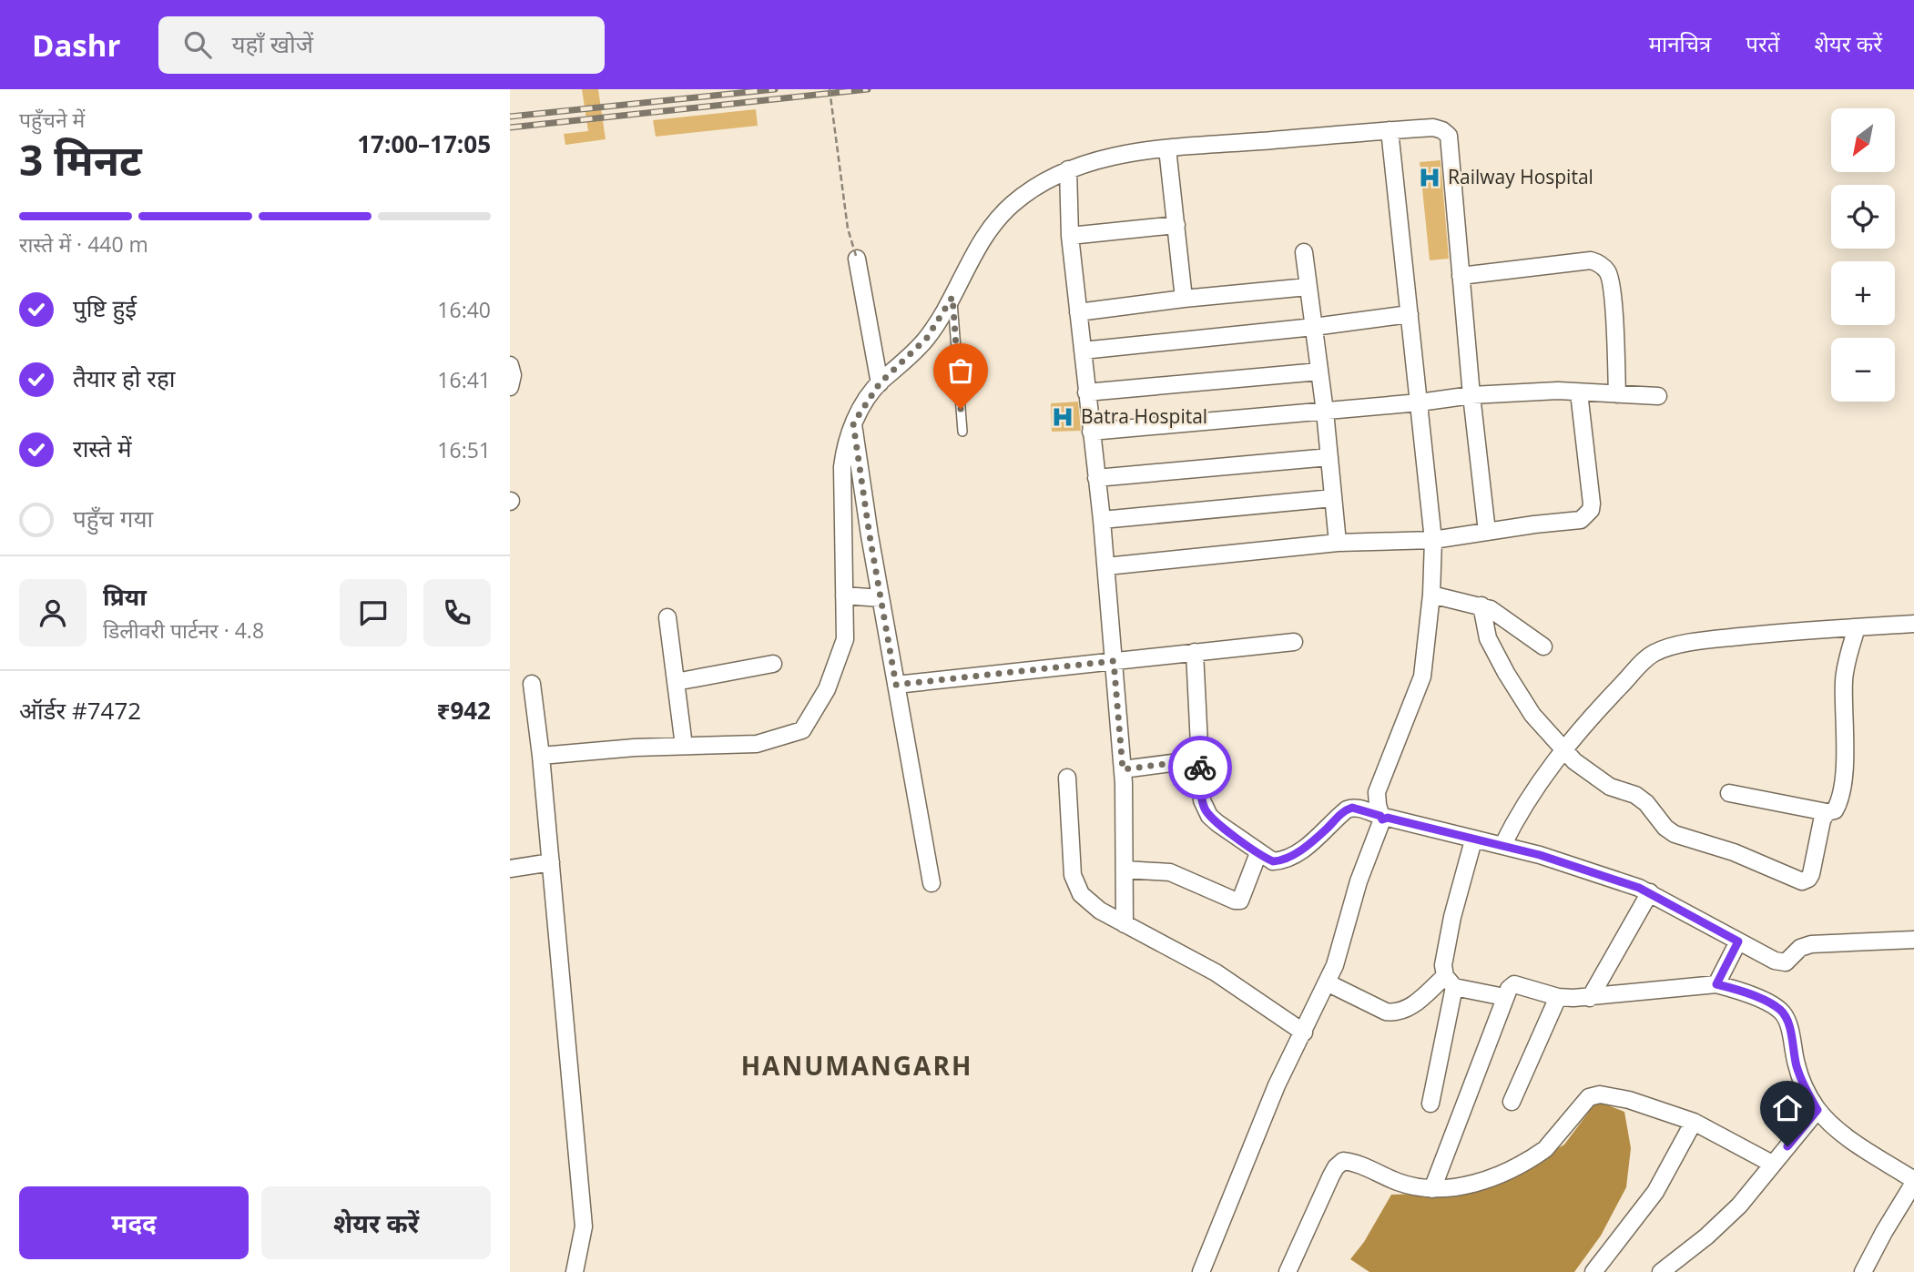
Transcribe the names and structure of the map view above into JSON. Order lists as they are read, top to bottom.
{
  "districts": ["HANUMANGARH"],
  "places": {
    "hospital": ["Railway Hospital", "Batra Hospital"]
  },
  "north": "bottom left",
  "page": {
    "header": "Dashr",
    "search": "यहाँ खोजें",
    "nav": ["मानचित्र", "परतें", "शेयर करें"],
    "heading": ["3 मिनट", "पहुँचने में", "17:00–17:05"],
    "panel": [
      "प्रिया",
      "डिलीवरी पार्टनर · 4.8",
      "ऑर्डर #7472",
      "₹942"
    ],
    "map_buttons": ["+", "−"],
    "bar": "रास्ते में · 440 m",
    "list": [
      ["पुष्टि हुई", "16:40"],
      ["तैयार हो रहा", "16:41"],
      ["रास्ते में", "16:51"],
      "पहुँच गया"
    ],
    "buttons": ["मदद", "शेयर करें"]
  }
}
